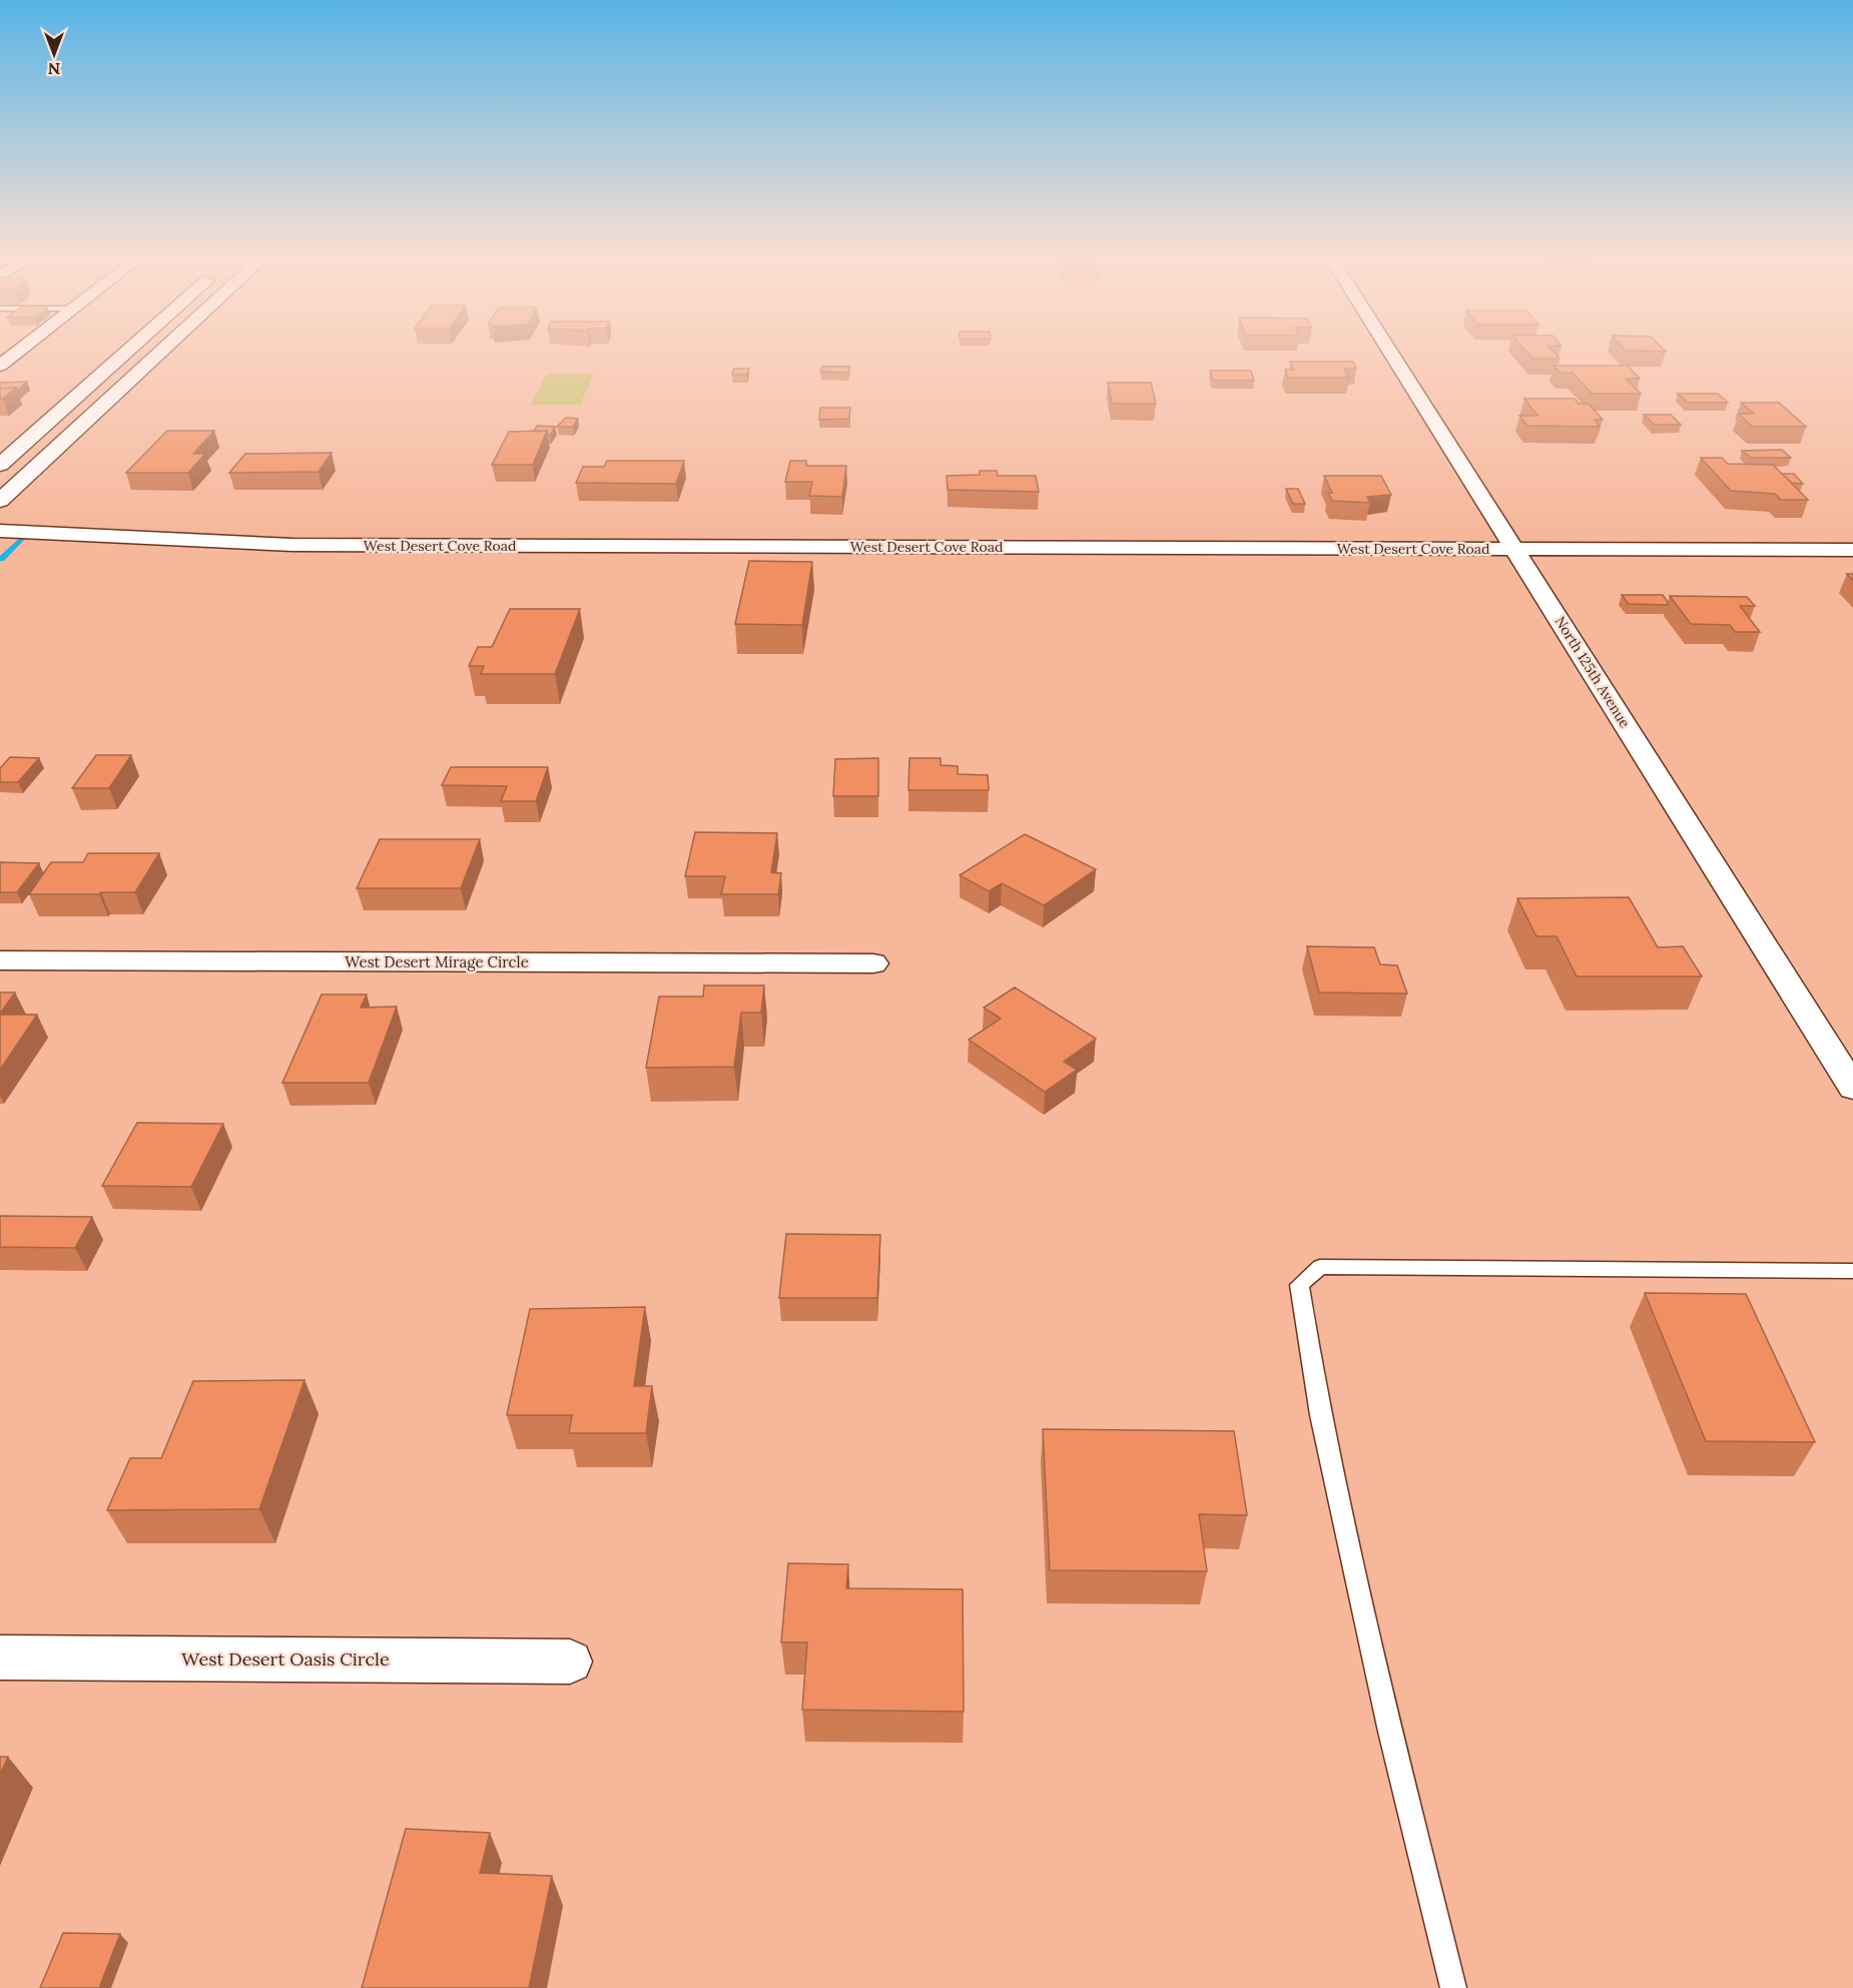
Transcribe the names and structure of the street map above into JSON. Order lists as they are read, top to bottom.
{
  "streets": {
    "street": [
      "West Desert Cove Road",
      "North 125th Avenue",
      "West Desert Mirage Circle",
      "West Desert Oasis Circle"
    ]
  },
  "crossings": [
    ["West Desert Cove Road", "North 125th Avenue"]
  ],
  "north": "bottom"
}
